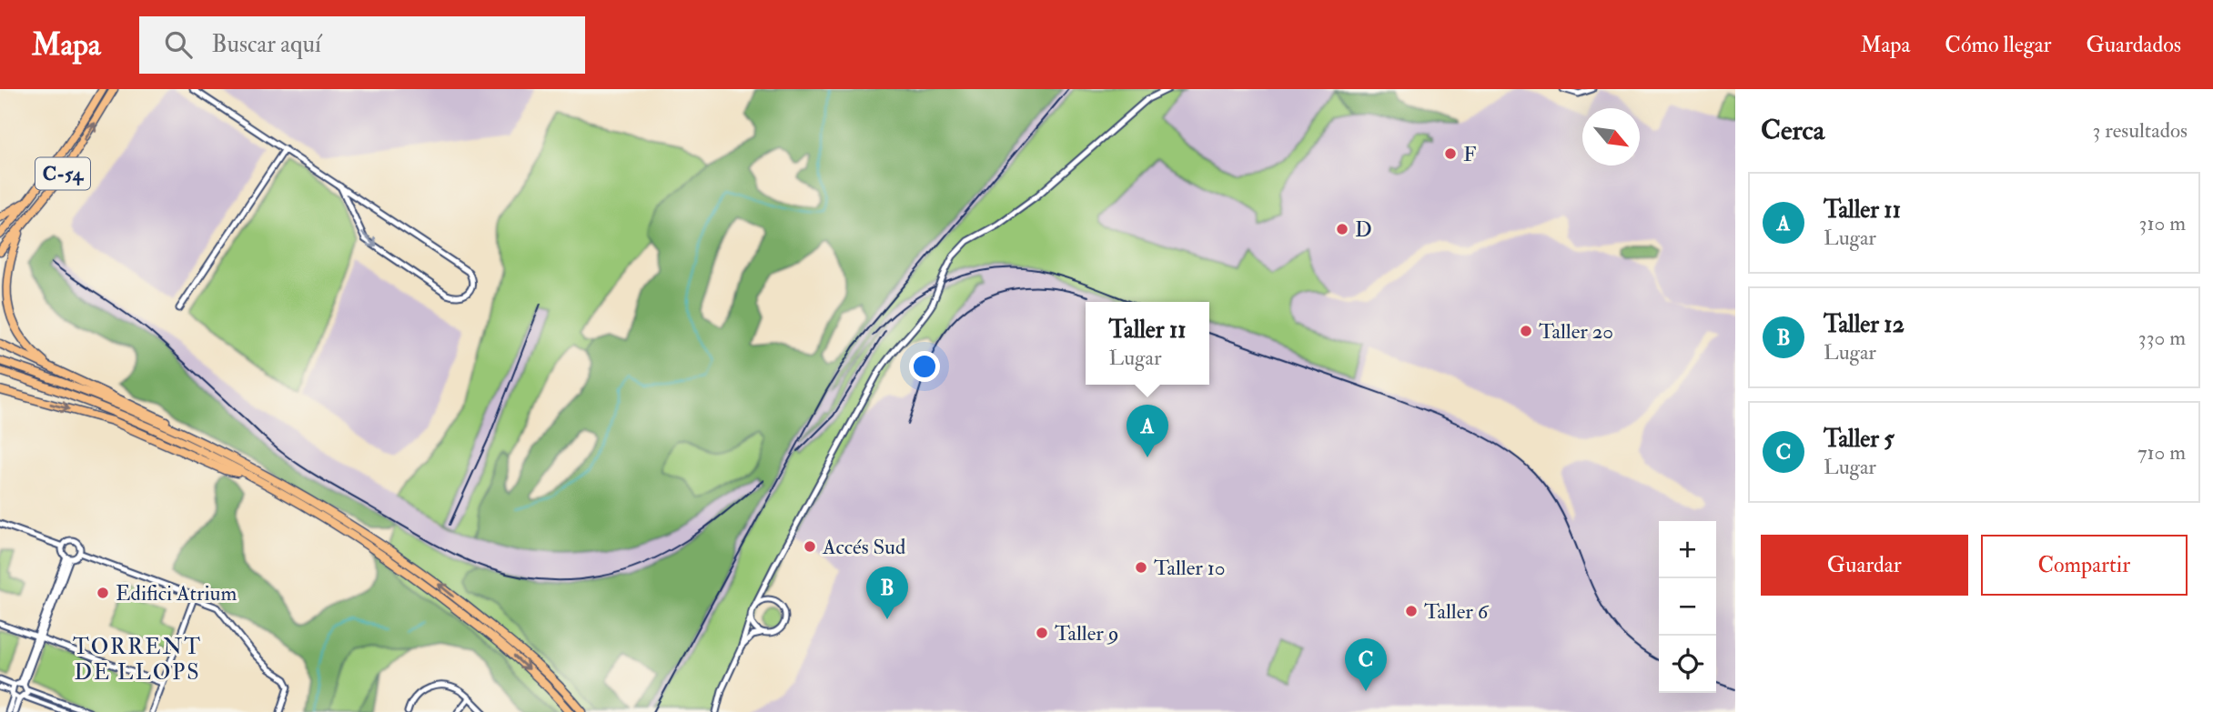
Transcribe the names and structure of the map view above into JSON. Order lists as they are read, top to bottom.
{
  "streets": {
    "highway": ["C-54"]
  },
  "districts": ["TORRENT DE LLOPS"],
  "places": [
    "F",
    "D",
    "Taller 20",
    "Accés Sud",
    "Taller 10",
    "Edifici Atrium",
    "Taller 6",
    "Taller 9"
  ],
  "north": "bottom right",
  "page": {
    "header": "Mapa",
    "search": "Buscar aquí",
    "nav": ["Mapa", "Cómo llegar", "Guardados"],
    "heading": ["Cerca", "3 resultados"],
    "list": [
      {
        "mark": "A",
        "name": "Taller 11",
        "note": "Lugar",
        "value": "310 m"
      },
      {
        "mark": "B",
        "name": "Taller 12",
        "note": "Lugar",
        "value": "330 m"
      },
      {
        "mark": "C",
        "name": "Taller 5",
        "note": "Lugar",
        "value": "710 m"
      }
    ],
    "popup": ["Taller 11", "Lugar"],
    "pins": ["A", "B", "C"],
    "buttons": ["Guardar", "Compartir"],
    "map_buttons": ["+", "−"]
  }
}
